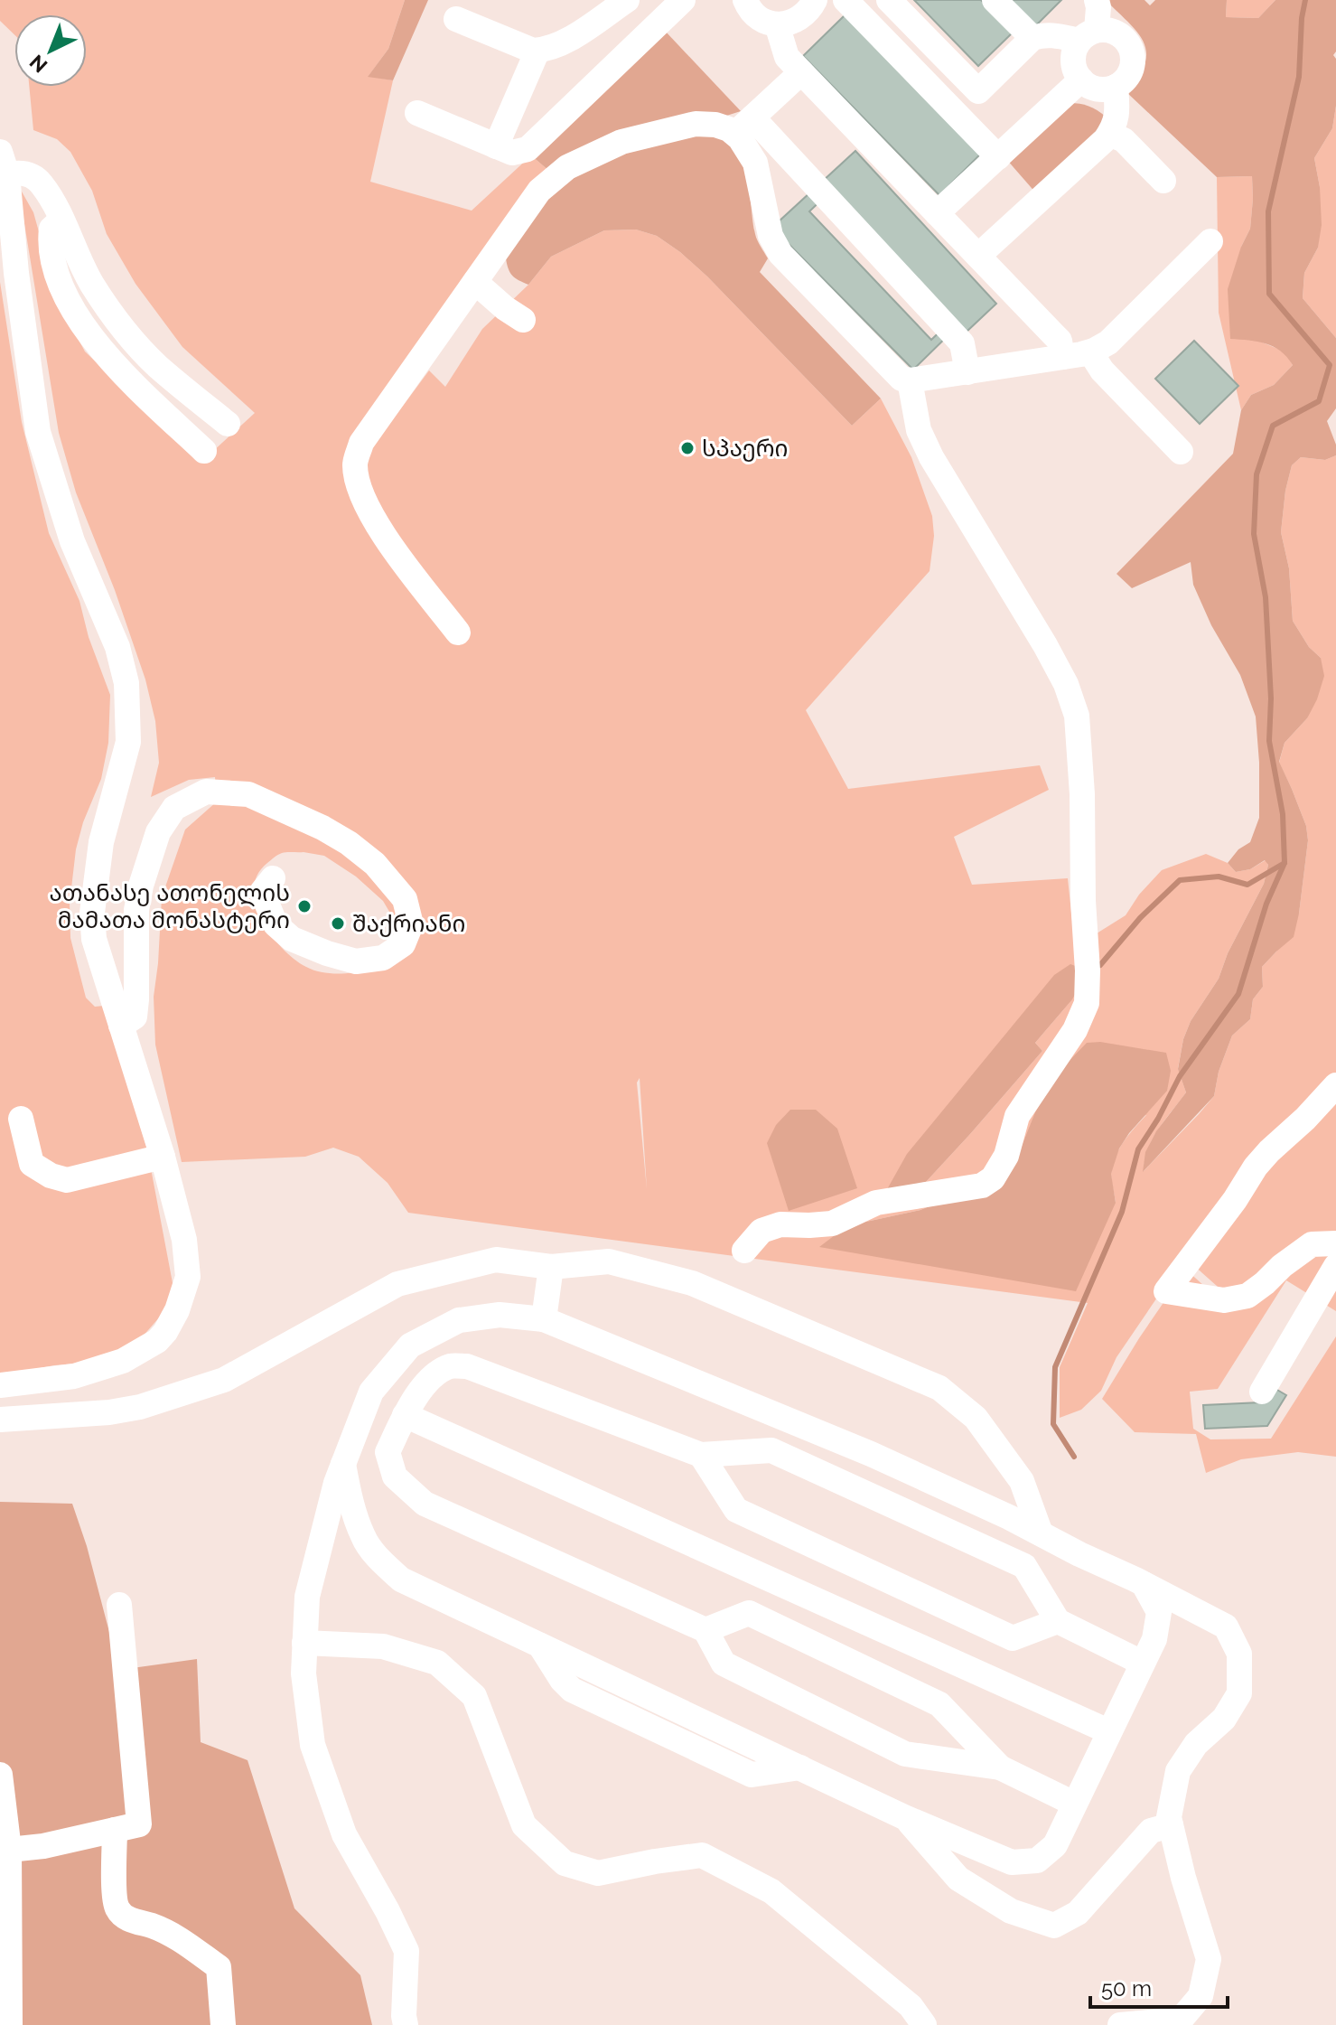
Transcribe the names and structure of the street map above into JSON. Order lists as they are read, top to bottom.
{
  "places": ["სპაერი", "ათანასე ათონელის მამათა მონასტერი", "შაქრიანი"],
  "scale_bar": "50 m",
  "north": "bottom left"
}
